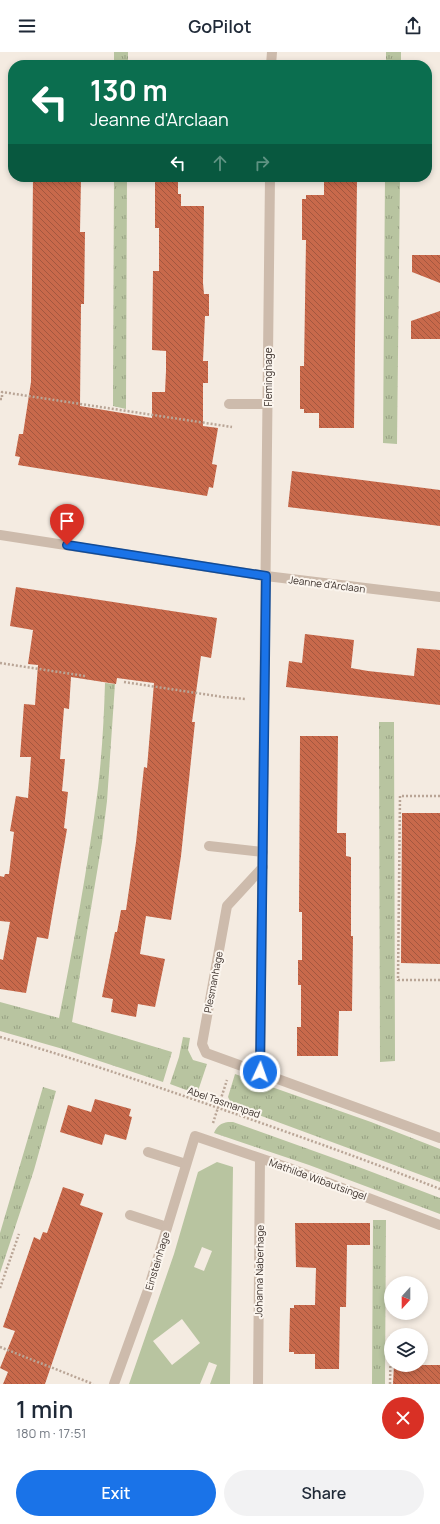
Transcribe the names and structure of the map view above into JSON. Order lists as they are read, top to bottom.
{
  "streets": {
    "street": [
      "Fleminghage",
      "Jeanne d'Arclaan",
      "Plesmanhage",
      "Mathilde Wibautsingel",
      "Einsteinhage",
      "Johanna Naberhage"
    ],
    "path": ["Abel Tasmanpad"]
  },
  "crossings": [
    ["Fleminghage", "Jeanne d'Arclaan"],
    ["Mathilde Wibautsingel", "Einsteinhage"],
    ["Mathilde Wibautsingel", "Johanna Naberhage"]
  ],
  "north": "bottom",
  "page": {
    "header": "GoPilot",
    "turn": ["130 m", "Jeanne d'Arclaan"],
    "heading": ["1 min", "180 m · 17:51"],
    "buttons": ["Exit", "Share"]
  }
}
